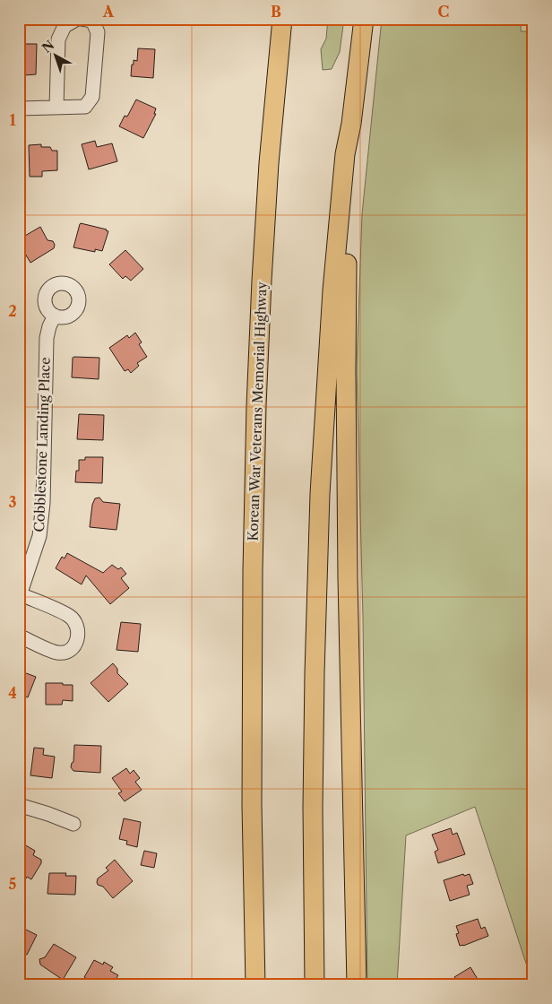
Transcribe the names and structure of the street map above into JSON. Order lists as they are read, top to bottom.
{
  "streets": {
    "highway": ["Korean War Veterans Memorial Highway"],
    "street": ["Cobblestone Landing Place"]
  },
  "north": "top left",
  "grid": {
    "columns": ["A", "B", "C"],
    "rows": [
      "1",
      "2",
      "3",
      "4",
      "5"
    ]
  }
}
